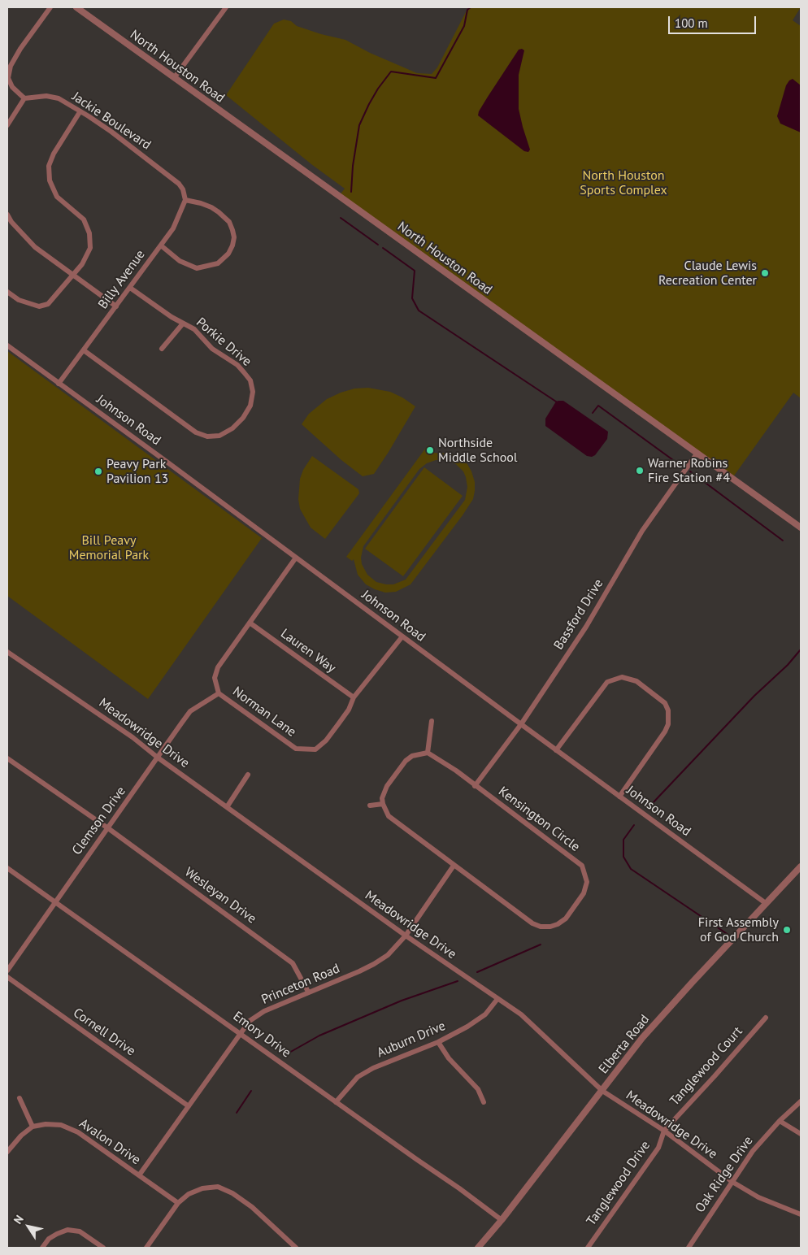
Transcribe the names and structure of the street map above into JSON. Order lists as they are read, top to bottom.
{
  "streets": {
    "street": [
      "North Houston Road",
      "Jackie Boulevard",
      "Billy Avenue",
      "Porkie Drive",
      "Johnson Road",
      "Bassford Drive",
      "Lauren Way",
      "Norman Lane",
      "Meadowridge Drive",
      "Kensington Circle",
      "Clemson Drive",
      "Wesleyan Drive",
      "Princeton Road",
      "Cornell Drive",
      "Emory Drive",
      "Auburn Drive",
      "Elberta Road",
      "Tanglewood Court",
      "Avalon Drive",
      "Oak Ridge Drive",
      "Tanglewood Drive"
    ]
  },
  "crossings": [
    ["North Houston Road", "Bassford Drive"],
    ["Jackie Boulevard", "Billy Avenue"],
    ["Billy Avenue", "Porkie Drive"],
    ["Billy Avenue", "Johnson Road"],
    ["Johnson Road", "Bassford Drive"],
    ["Johnson Road", "Norman Lane"],
    ["Johnson Road", "Elberta Road"],
    ["Bassford Drive", "Kensington Circle"],
    ["Lauren Way", "Norman Lane"],
    ["Norman Lane", "Clemson Drive"],
    ["Meadowridge Drive", "Clemson Drive"],
    ["Meadowridge Drive", "Princeton Road"],
    ["Meadowridge Drive", "Auburn Drive"],
    ["Meadowridge Drive", "Elberta Road"],
    ["Meadowridge Drive", "Tanglewood Court"],
    ["Meadowridge Drive", "Oak Ridge Drive"],
    ["Meadowridge Drive", "Tanglewood Drive"],
    ["Kensington Circle", "Princeton Road"],
    ["Clemson Drive", "Wesleyan Drive"],
    ["Clemson Drive", "Emory Drive"],
    ["Wesleyan Drive", "Princeton Road"],
    ["Princeton Road", "Cornell Drive"],
    ["Princeton Road", "Emory Drive"],
    ["Princeton Road", "Avalon Drive"],
    ["Emory Drive", "Auburn Drive"],
    ["Emory Drive", "Elberta Road"],
    ["Tanglewood Court", "Tanglewood Drive"]
  ],
  "parks": ["North Houston Sports Complex", "Bill Peavy Memorial Park"],
  "places": [
    "Claude Lewis Recreation Center",
    "Northside Middle School",
    "Warner Robins Fire Station #4",
    "Peavy Park Pavilion 13",
    "First Assembly of God Church"
  ],
  "scale_bar": "100 m",
  "north": "top left"
}
